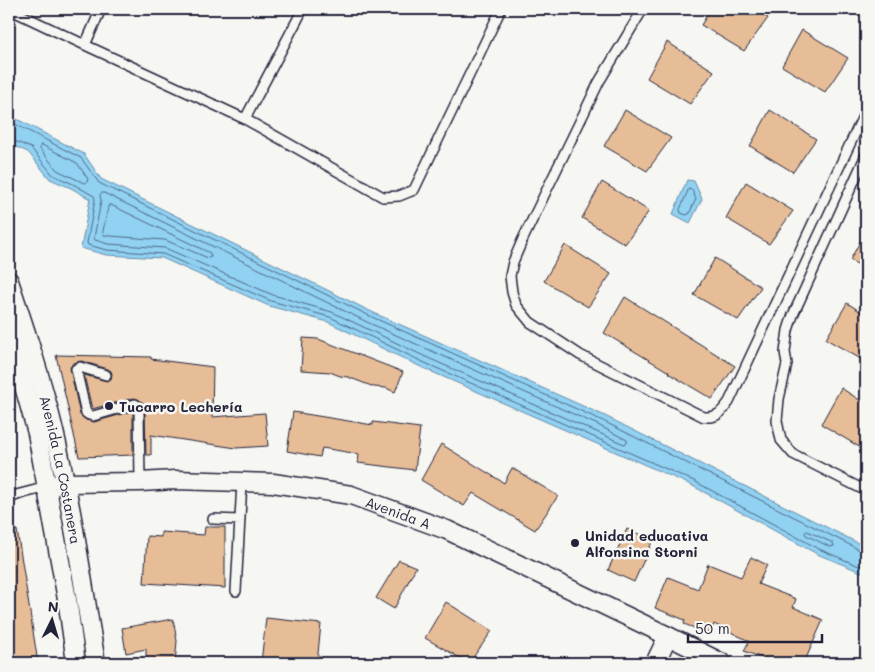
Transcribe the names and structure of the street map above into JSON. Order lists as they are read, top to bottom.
{
  "streets": {
    "street": ["Avenida La Costanera", "Avenida A"]
  },
  "crossings": [
    ["Avenida La Costanera", "Avenida A"]
  ],
  "places": ["Tucarro Lechería", "Unidad educativa Alfonsina Storni"],
  "scale_bar": "50 m",
  "north": "top"
}
